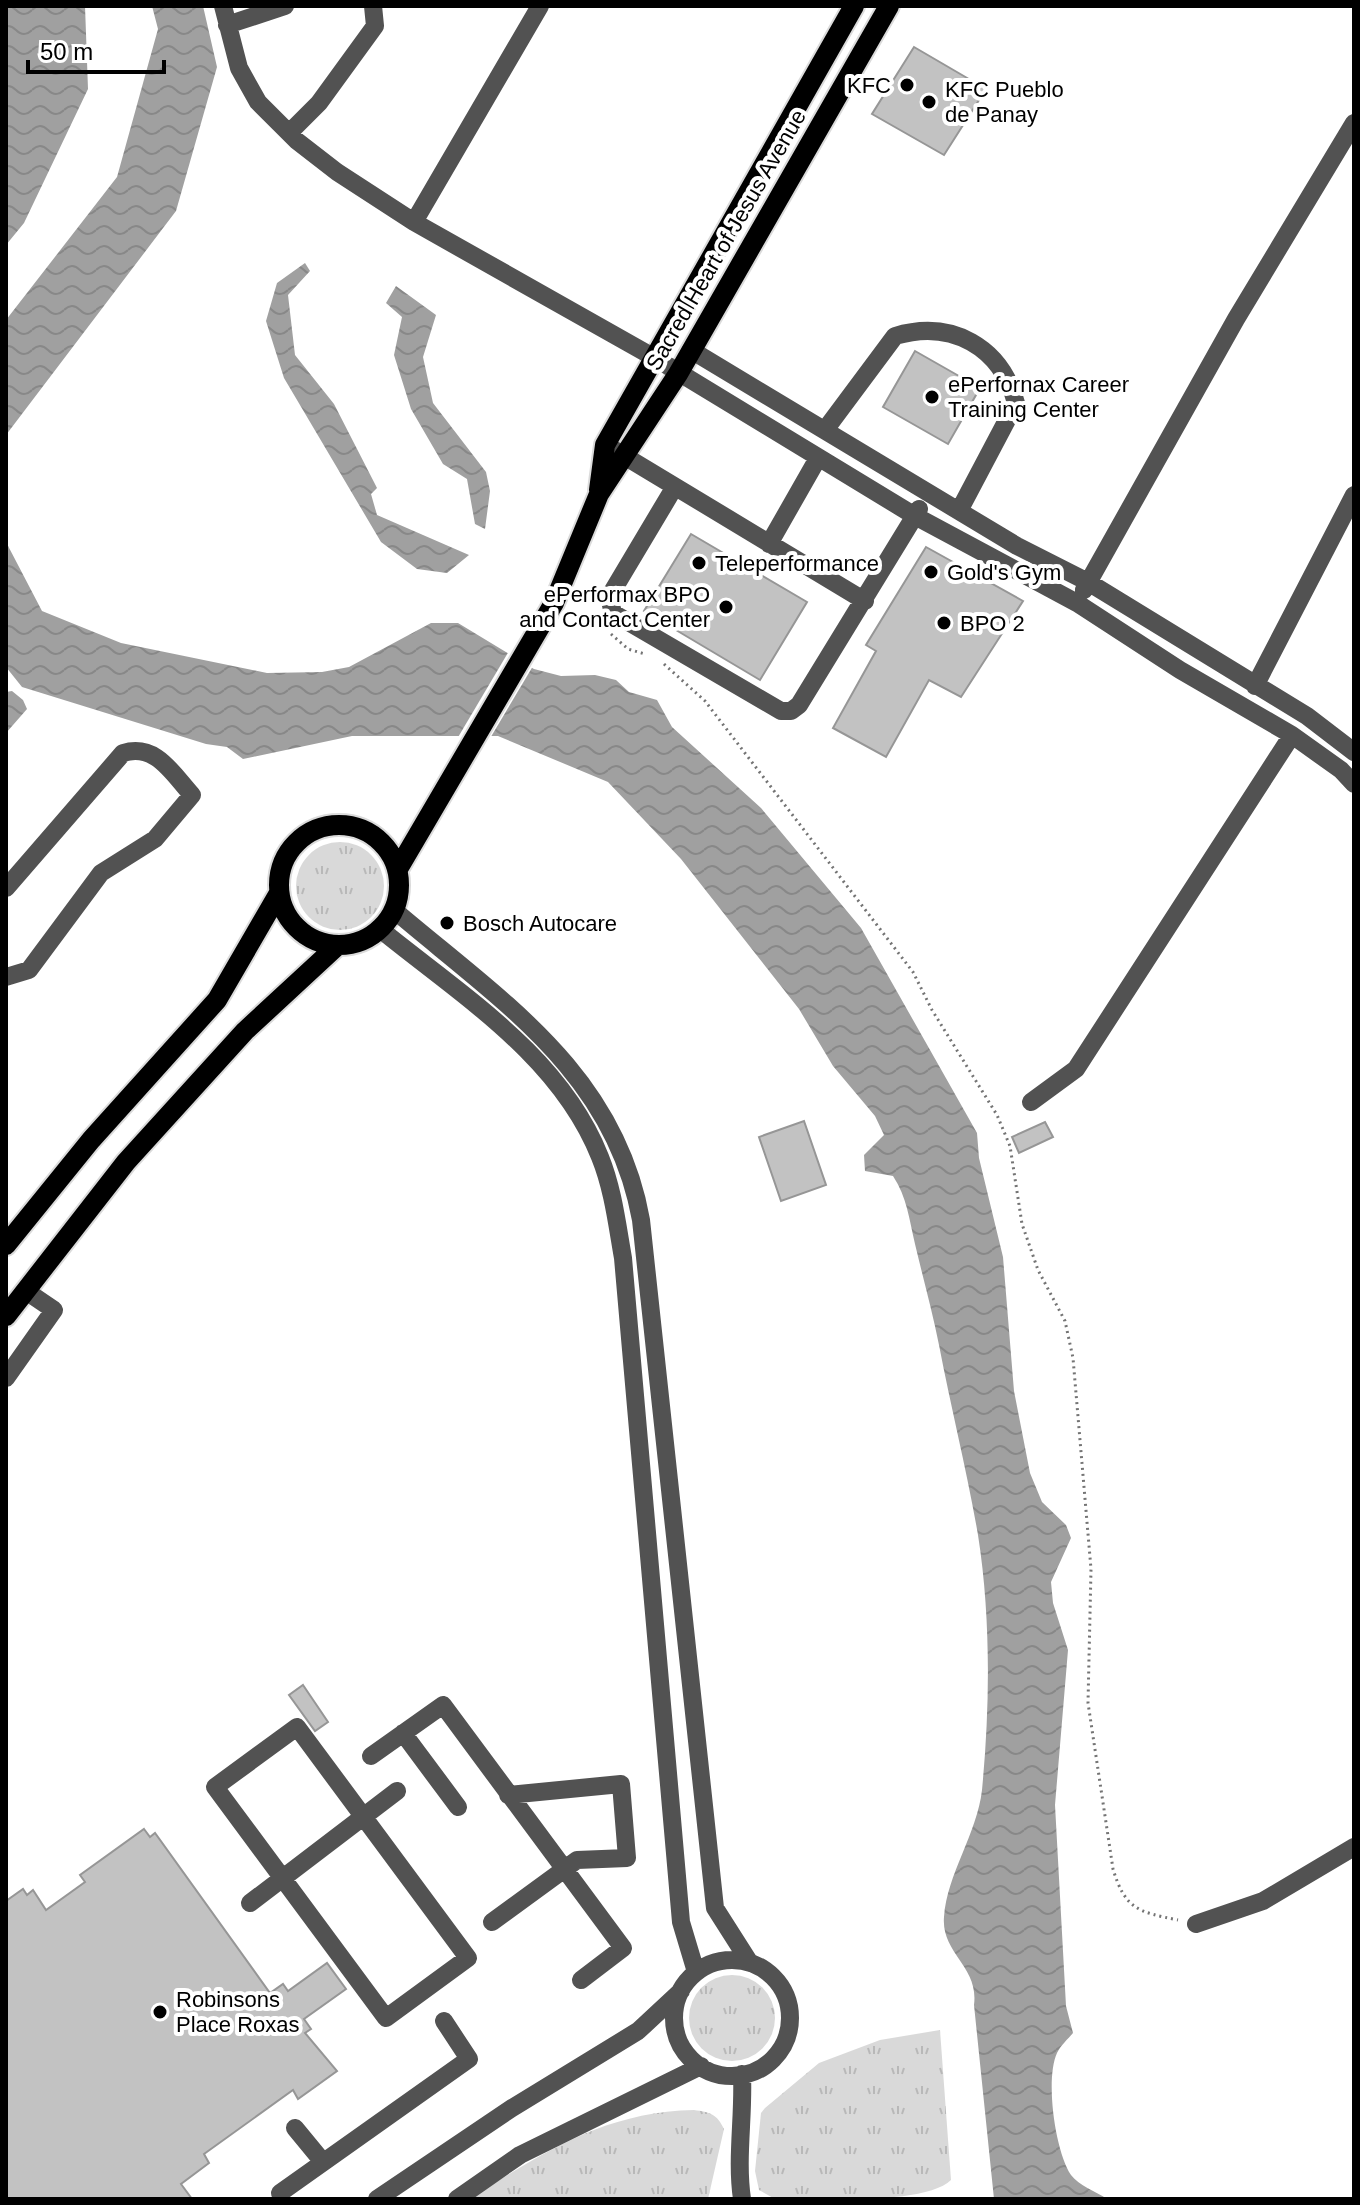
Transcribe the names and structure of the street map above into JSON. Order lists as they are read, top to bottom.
{
  "streets": {
    "main road": ["Sacred Heart of Jesus Avenue"]
  },
  "places": [
    "KFC",
    "KFC Pueblo de Panay",
    "ePerfornax Career Training Center",
    "Teleperformance",
    "Gold's Gym",
    "ePerformax BPO and Contact Center",
    "BPO 2",
    "Bosch Autocare",
    "Robinsons Place Roxas"
  ],
  "scale_bar": "50 m"
}
